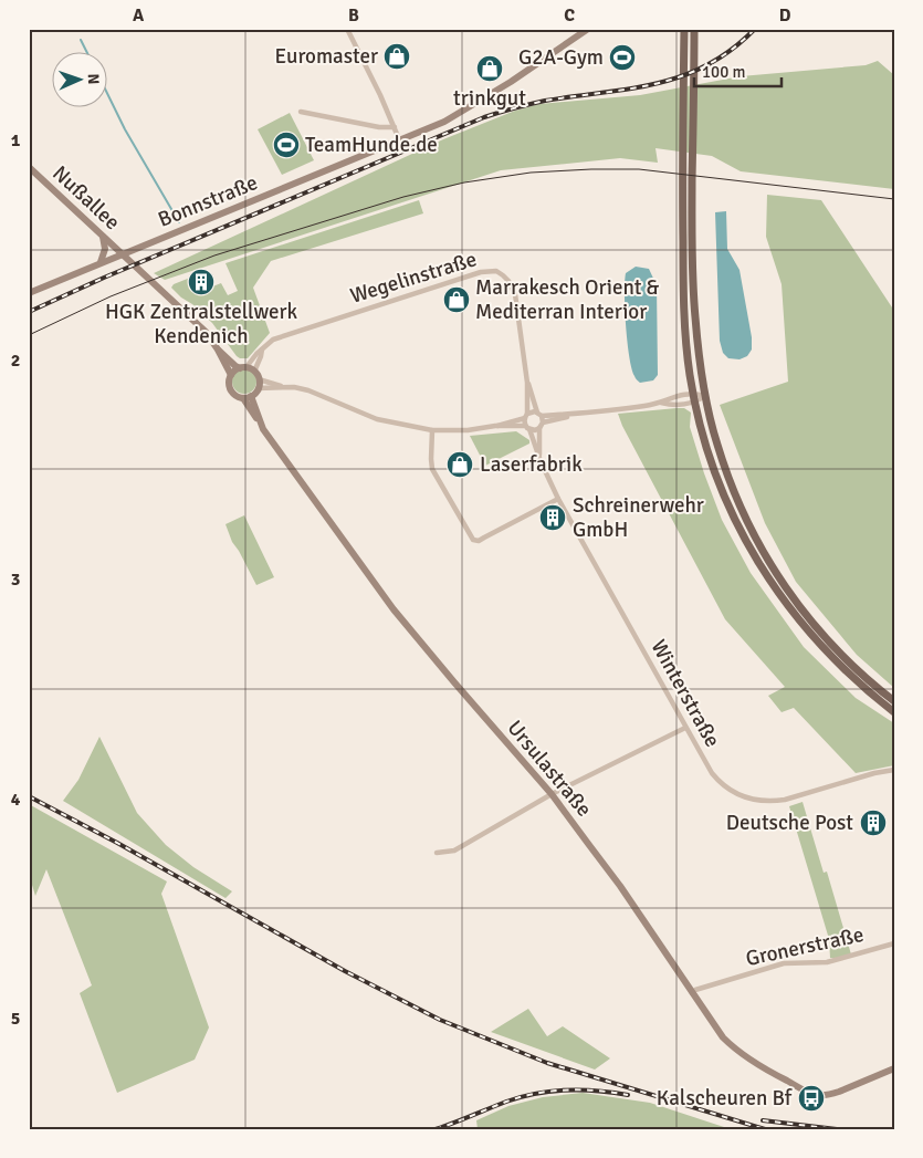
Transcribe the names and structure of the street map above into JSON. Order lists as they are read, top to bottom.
{
  "streets": {
    "street": [
      "Nußallee",
      "Bonnstraße",
      "Wegelinstraße",
      "Winterstraße",
      "Ursulastraße",
      "Gronerstraße"
    ]
  },
  "crossings": [
    ["Nußallee", "Bonnstraße"],
    ["Nußallee", "Ursulastraße"],
    ["Bonnstraße", "Ursulastraße"],
    ["Wegelinstraße", "Winterstraße"],
    ["Wegelinstraße", "Ursulastraße"],
    ["Ursulastraße", "Gronerstraße"]
  ],
  "places": {
    "shop": [
      "Euromaster",
      "trinkgut",
      "Marrakesch Orient & Mediterran Interior",
      "Laserfabrik"
    ],
    "sports": ["G2A-Gym", "TeamHunde.de"],
    "building": ["HGK Zentralstellwerk Kendenich", "Schreinerwehr GmbH", "Deutsche Post"],
    "bus stop": ["Kalscheuren Bf"]
  },
  "scale_bar": "100 m",
  "north": "right",
  "grid": {
    "columns": [
      "A",
      "B",
      "C",
      "D"
    ],
    "rows": [
      "1",
      "2",
      "3",
      "4",
      "5"
    ]
  }
}
